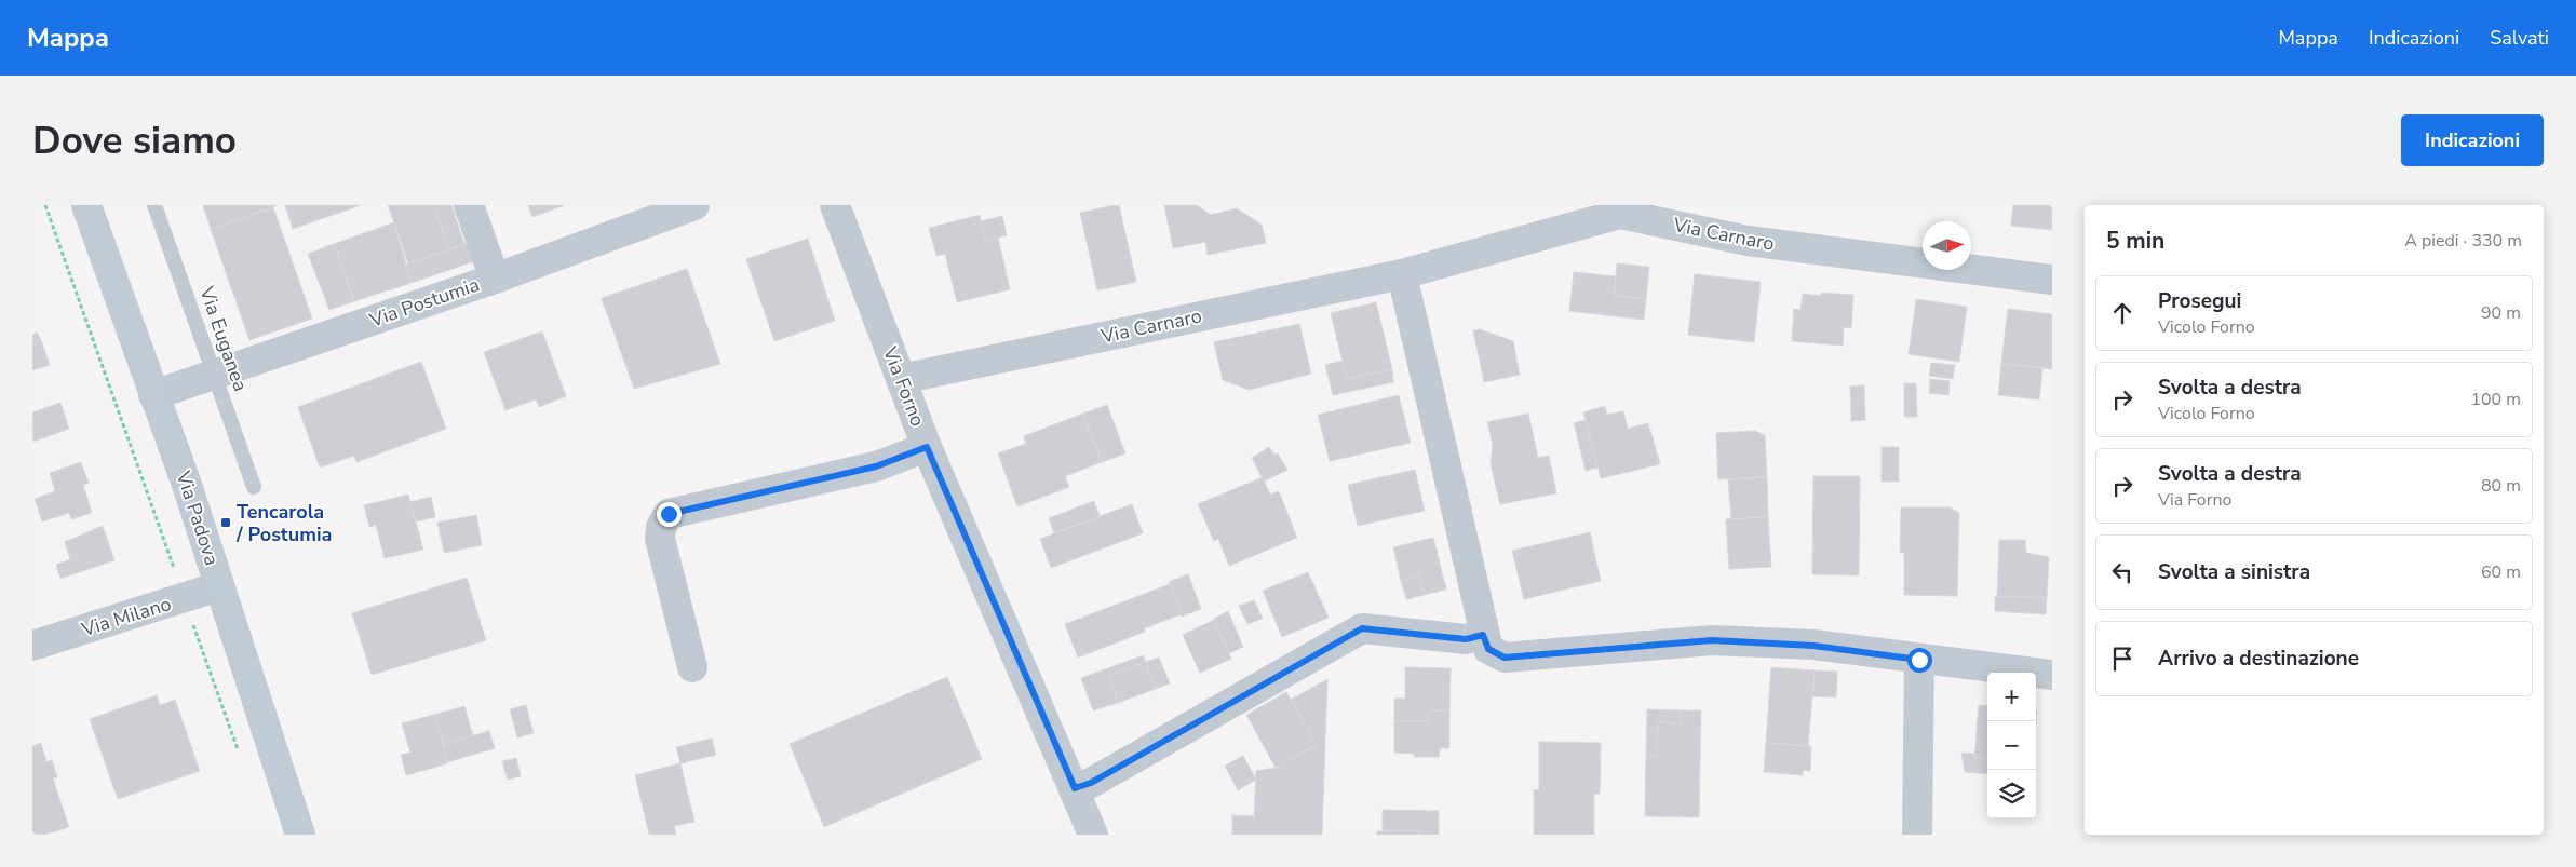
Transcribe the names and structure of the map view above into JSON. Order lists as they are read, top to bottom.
{
  "streets": {
    "main road": ["Via Padova"],
    "street": [
      "Via Carnaro",
      "Via Postumia",
      "Via Forno",
      "Via Milano"
    ],
    "lane": ["Via Euganea"]
  },
  "crossings": [
    ["Via Carnaro", "Via Forno"],
    ["Via Postumia", "Via Euganea"],
    ["Via Postumia", "Via Padova"],
    ["Via Padova", "Via Milano"]
  ],
  "places": {
    "transit": ["Tencarola / Postumia"]
  },
  "north": "right",
  "page": {
    "header": "Mappa",
    "nav": ["Mappa", "Indicazioni", "Salvati"],
    "buttons": "Indicazioni",
    "title": "Dove siamo",
    "heading": ["5 min", "A piedi · 330 m"],
    "list": [
      ["Prosegui", "Vicolo Forno", "90 m"],
      ["Svolta a destra", "Vicolo Forno", "100 m"],
      ["Svolta a destra", "Via Forno", "80 m"],
      ["Svolta a sinistra", "60 m"],
      "Arrivo a destinazione"
    ],
    "map_buttons": ["+", "−"]
  }
}
